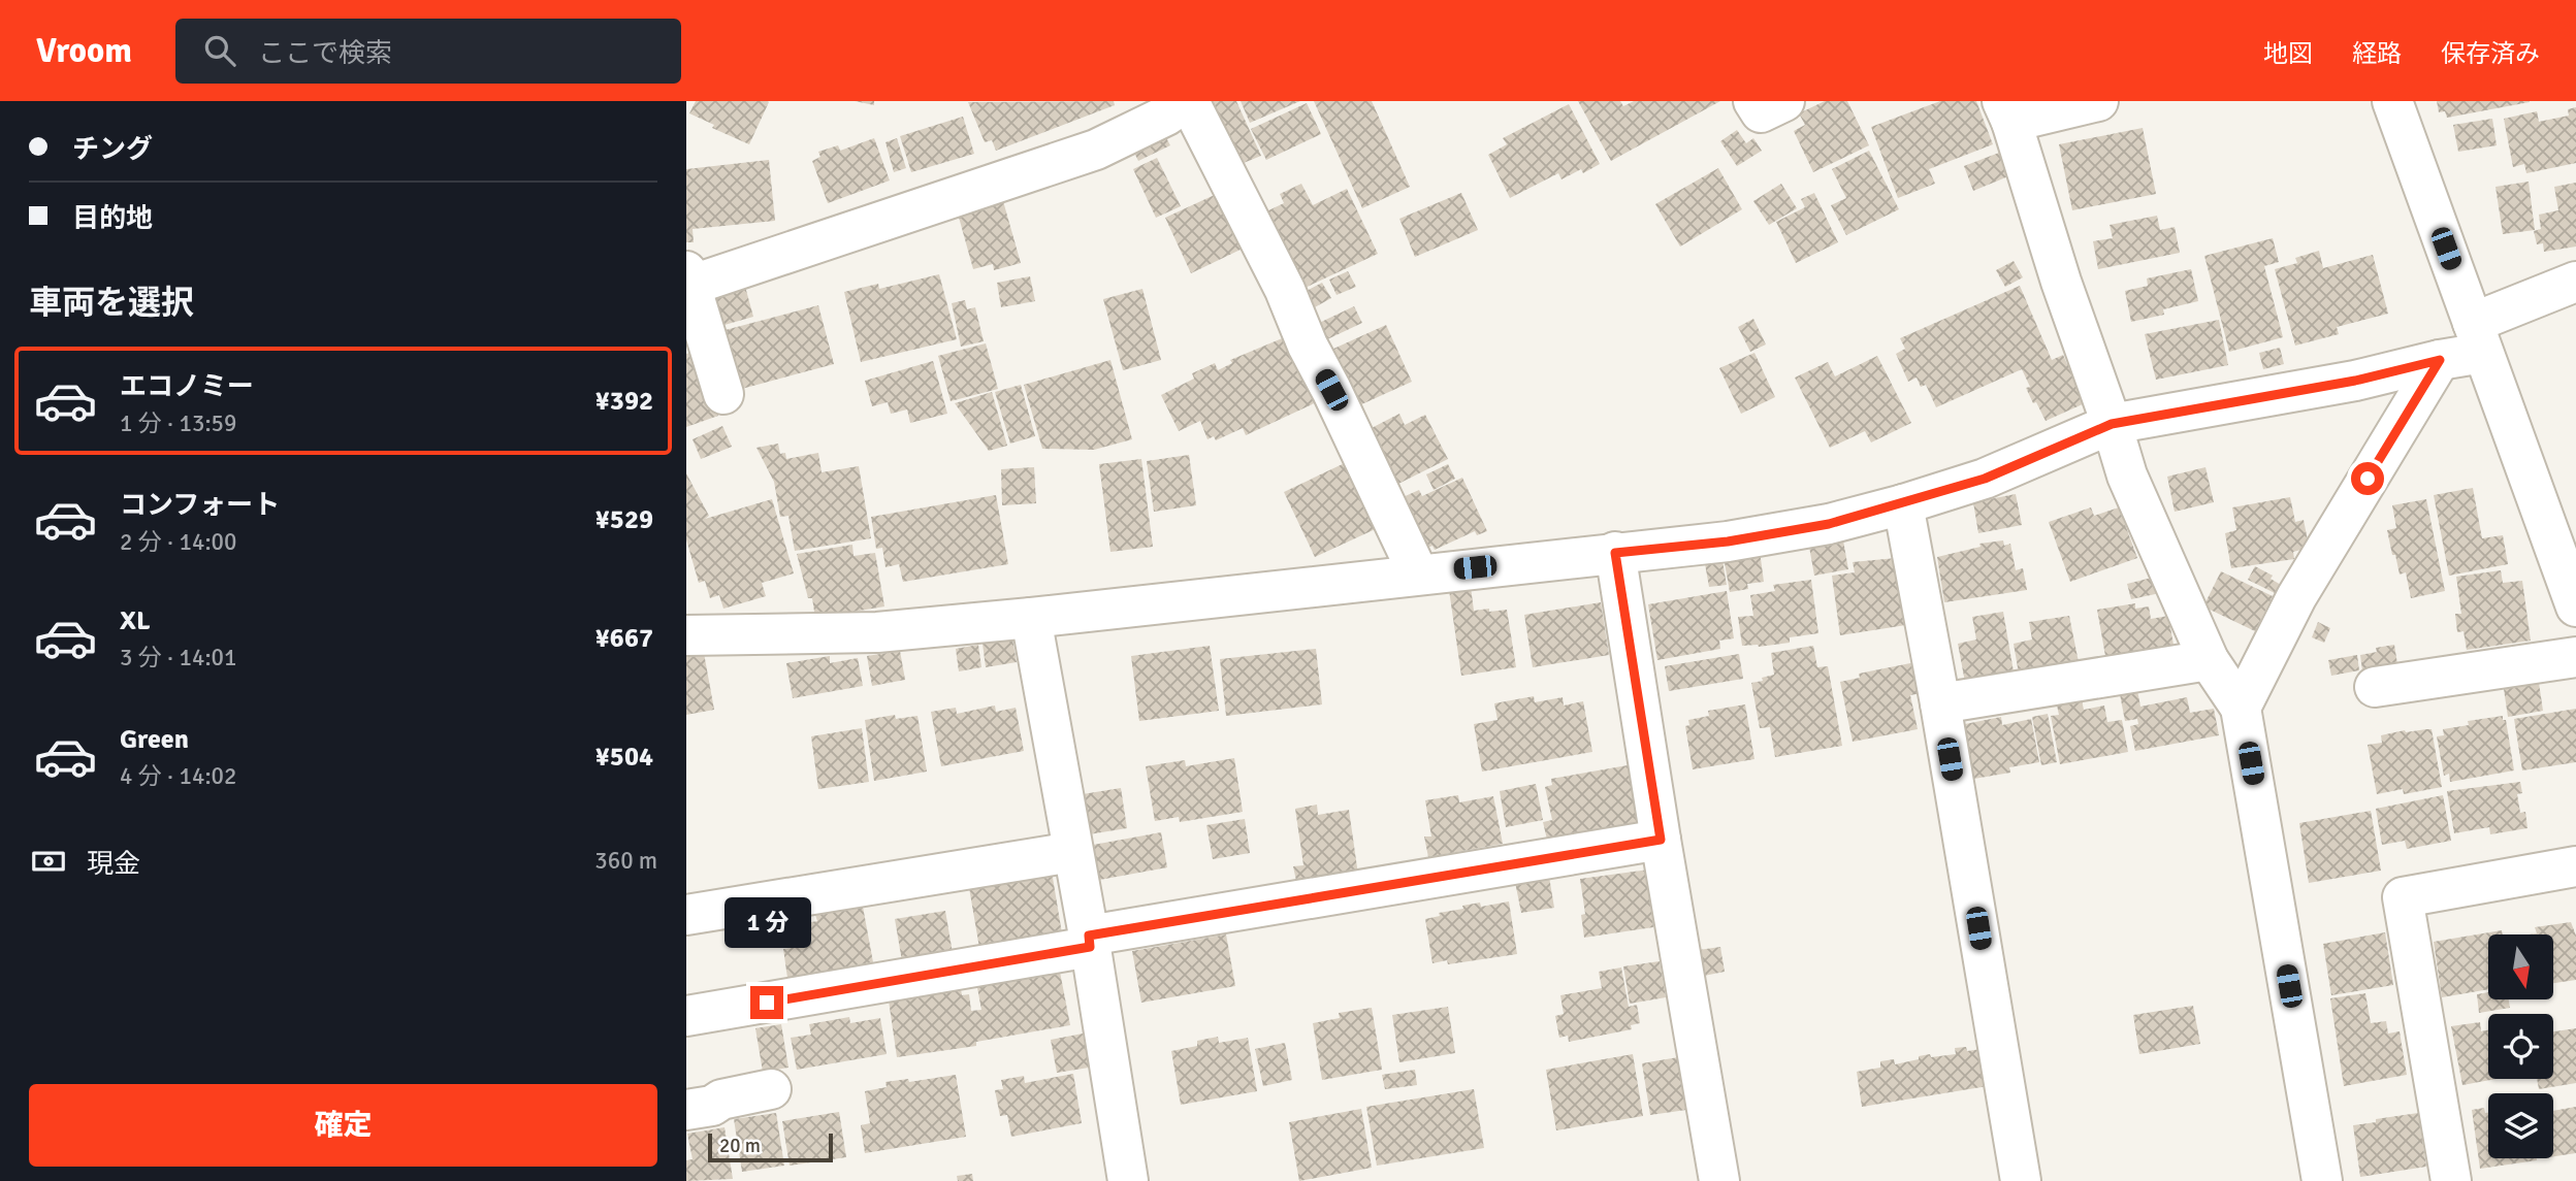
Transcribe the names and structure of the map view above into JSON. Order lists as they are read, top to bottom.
{
  "scale_bar": "20 m",
  "north": "bottom",
  "page": {
    "header": "Vroom",
    "search": "ここで検索",
    "nav": ["地図", "経路", "保存済み"],
    "banner": ["チング", "目的地"],
    "heading": "車両を選択",
    "list": [
      {
        "name": "エコノミー",
        "note": "1 分 · 13:59",
        "value": "¥392"
      },
      {
        "name": "コンフォート",
        "note": "2 分 · 14:00",
        "value": "¥529"
      },
      {
        "name": "XL",
        "note": "3 分 · 14:01",
        "value": "¥667"
      },
      {
        "name": "Green",
        "note": "4 分 · 14:02",
        "value": "¥504"
      }
    ],
    "pay": ["現金", "360 m"],
    "bubble": "1 分",
    "buttons": "確定",
    "scale": "20 m"
  }
}
